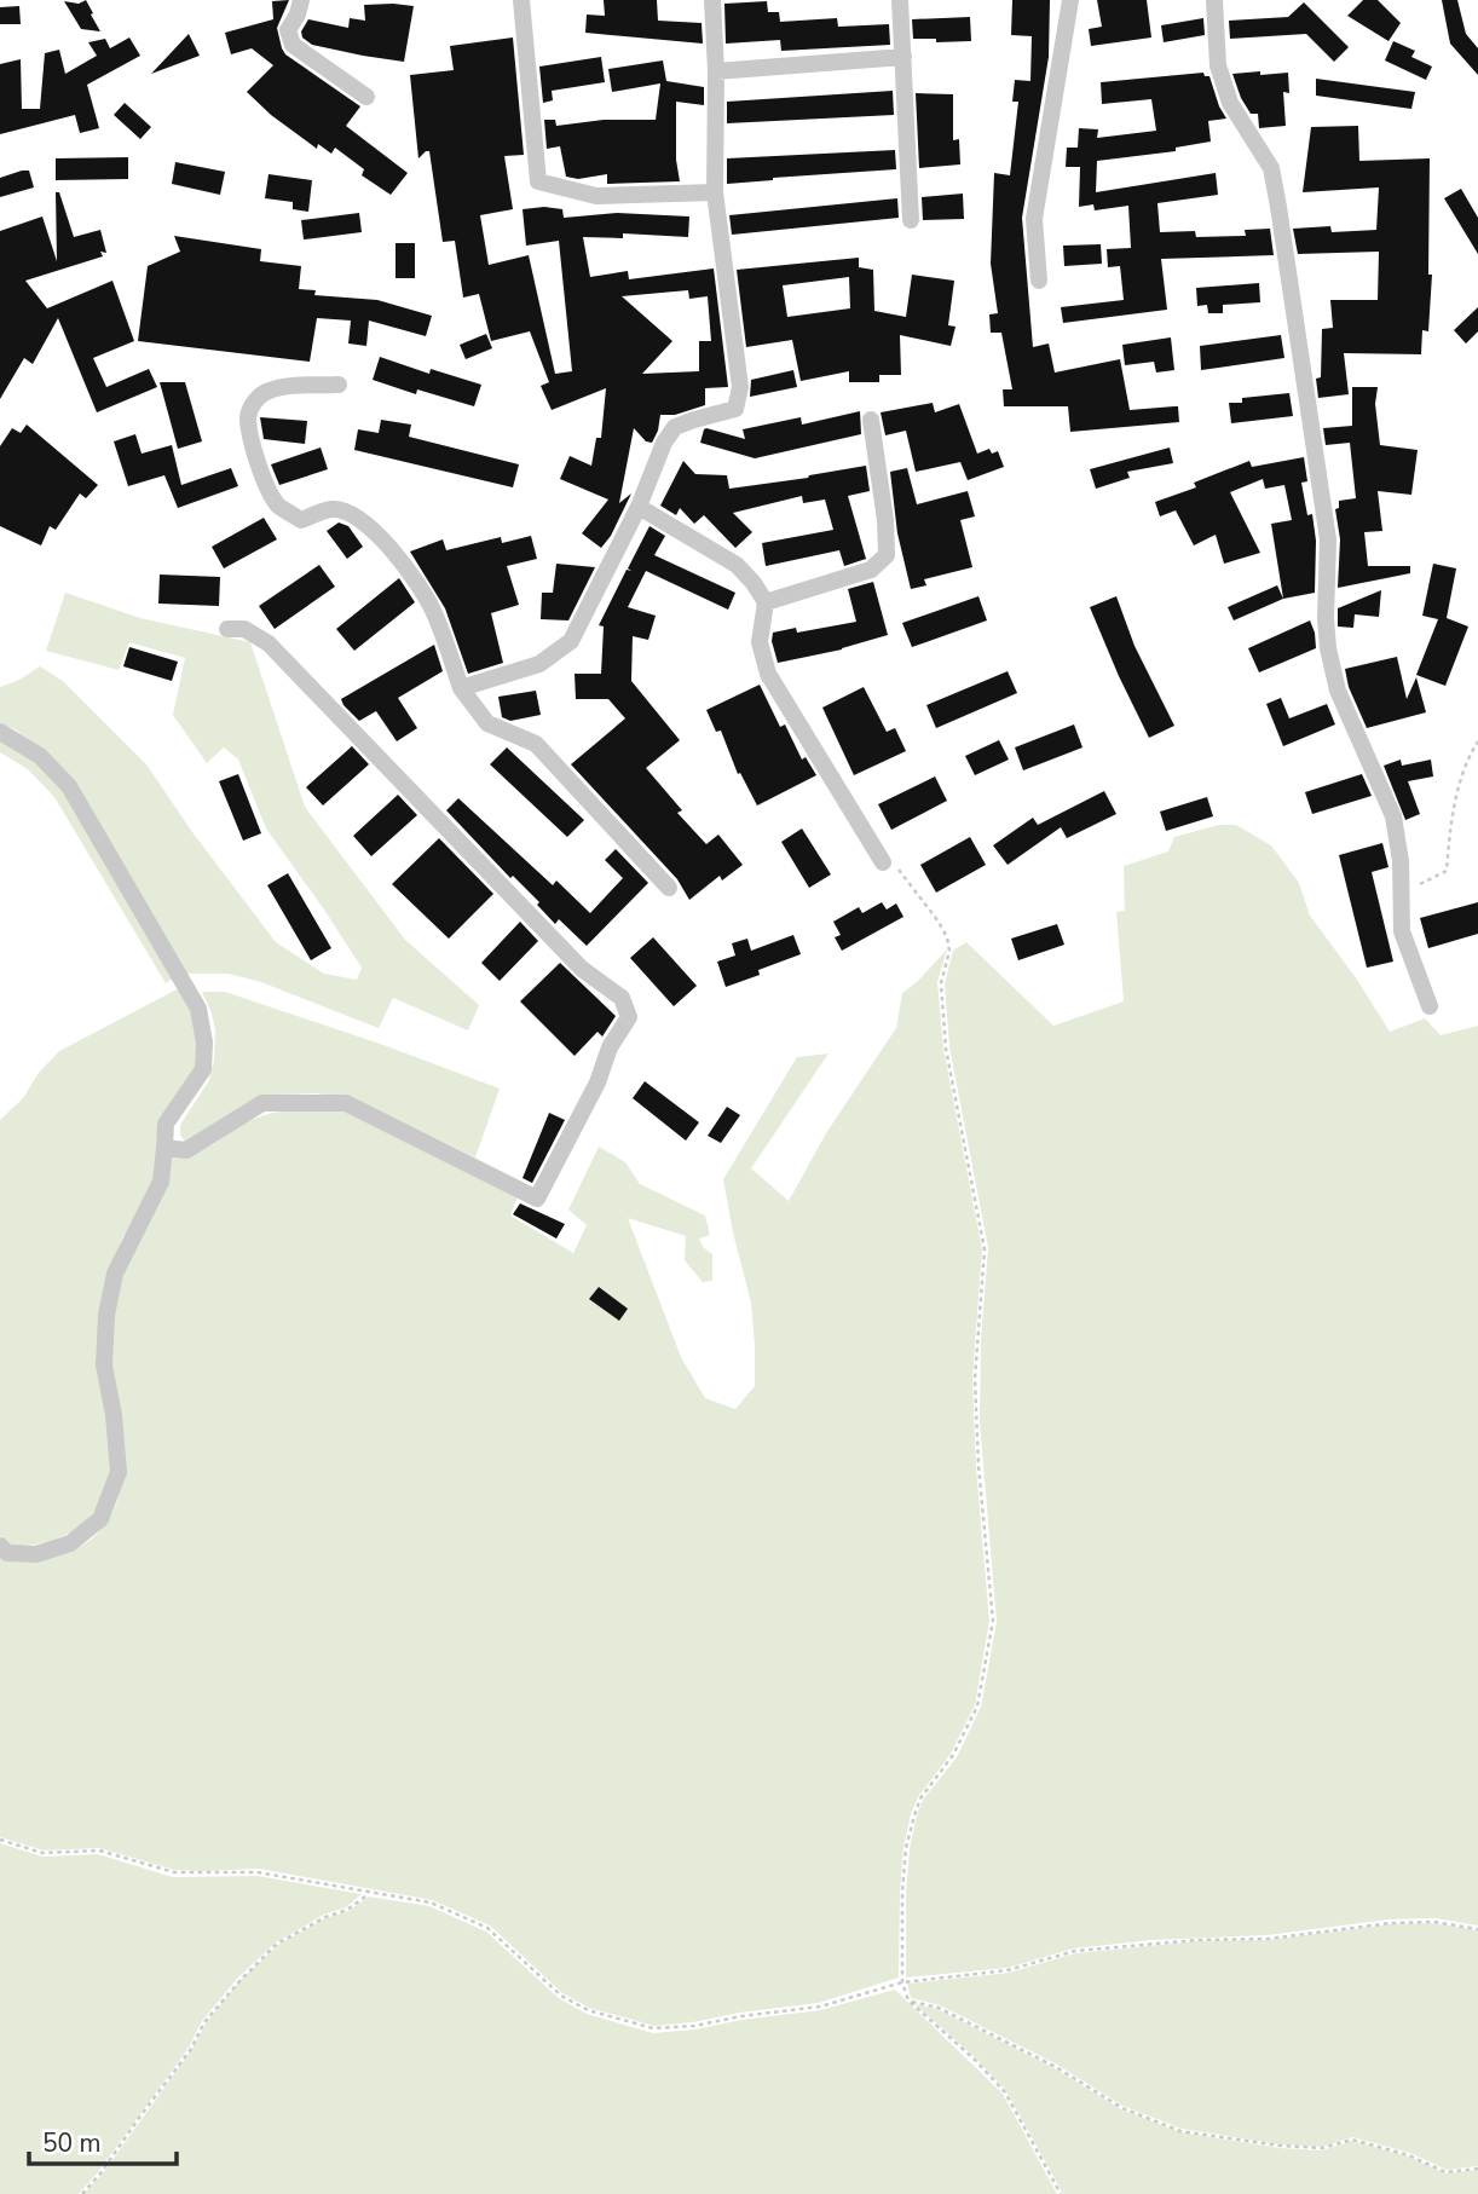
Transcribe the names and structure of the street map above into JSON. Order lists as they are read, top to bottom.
{
  "scale_bar": "50 m"
}
